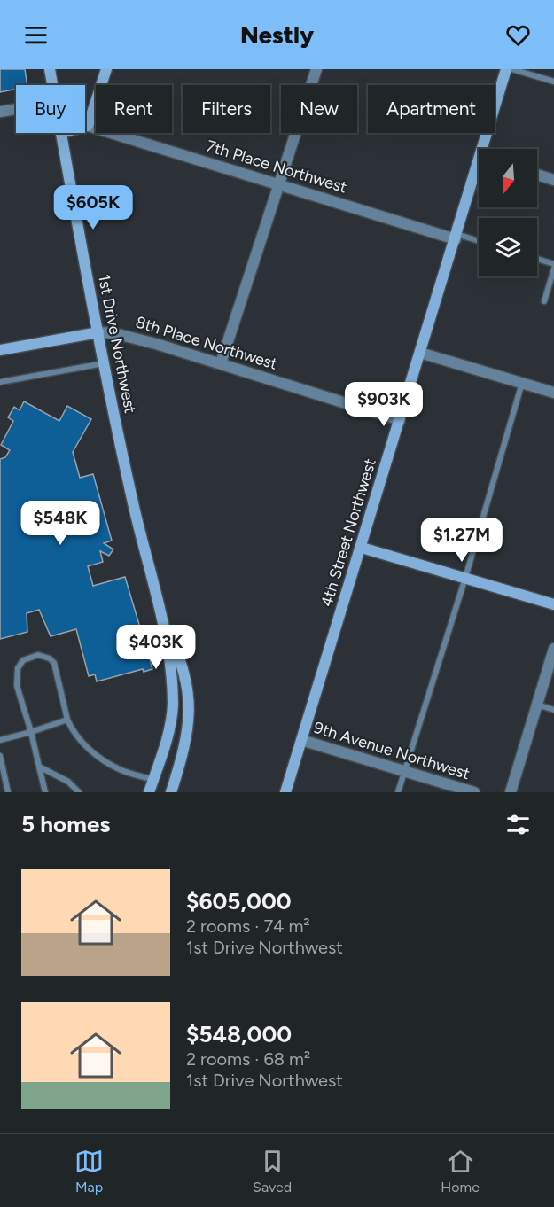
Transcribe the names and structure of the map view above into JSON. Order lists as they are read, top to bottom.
{
  "streets": {
    "street": [
      "7th Place Northwest",
      "8th Place Northwest",
      "1st Drive Northwest",
      "4th Street Northwest",
      "9th Avenue Northwest"
    ]
  },
  "crossings": [
    ["7th Place Northwest", "4th Street Northwest"],
    ["8th Place Northwest", "1st Drive Northwest"],
    ["8th Place Northwest", "4th Street Northwest"],
    ["4th Street Northwest", "9th Avenue Northwest"]
  ],
  "north": "bottom",
  "page": {
    "header": "Nestly",
    "chip": [
      "Buy",
      "Rent",
      "Filters",
      "New",
      "Apartment"
    ],
    "price": [
      "$605K",
      "$903K",
      "$548K",
      "$1.27M",
      "$403K"
    ],
    "heading": "5 homes",
    "list": [
      {
        "name": "$605,000",
        "note": "2 rooms · 74 m² · 1st Drive Northwest"
      },
      {
        "name": "$548,000",
        "note": "2 rooms · 68 m² · 1st Drive Northwest"
      }
    ],
    "tabs": ["Map", "Saved", "Home"]
  }
}
